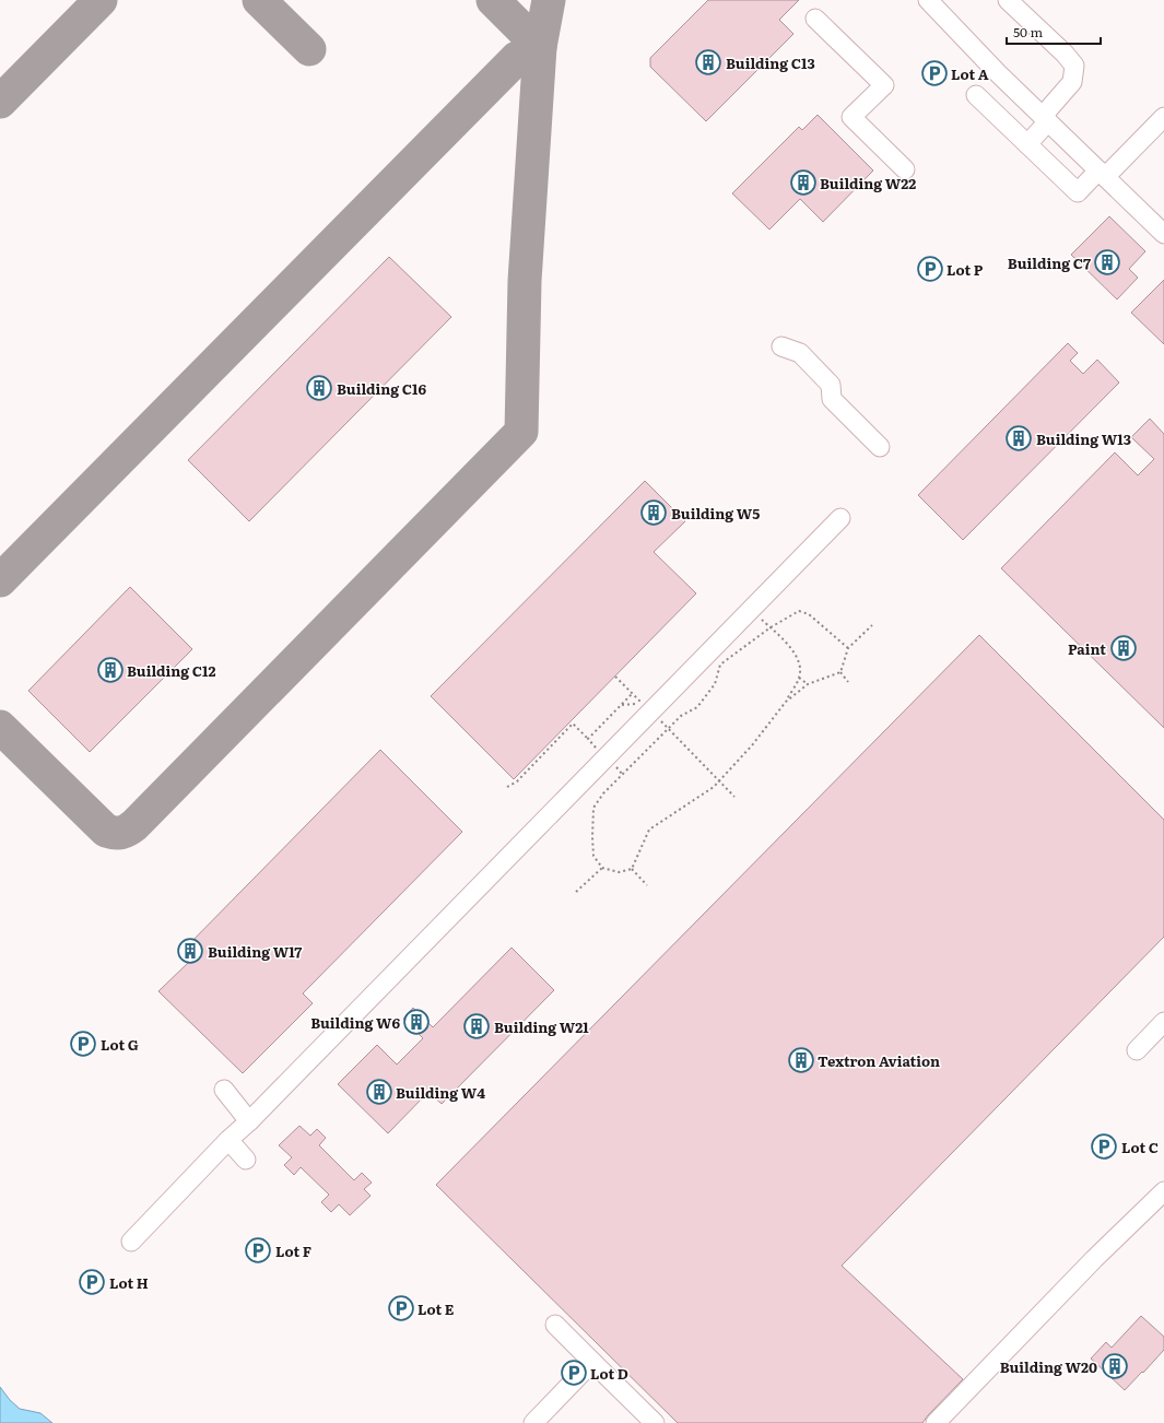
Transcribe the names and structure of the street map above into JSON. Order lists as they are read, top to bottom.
{
  "places": {
    "building": [
      "Building C13",
      "Building W22",
      "Building C7",
      "Building C16",
      "Building W13",
      "Building W5",
      "Paint",
      "Building C12",
      "Building W17",
      "Building W6",
      "Building W21",
      "Textron Aviation",
      "Building W4",
      "Building W20"
    ],
    "parking": [
      "Lot A",
      "Lot P",
      "Lot G",
      "Lot C",
      "Lot F",
      "Lot H",
      "Lot E",
      "Lot D"
    ]
  },
  "scale_bar": "50 m"
}
